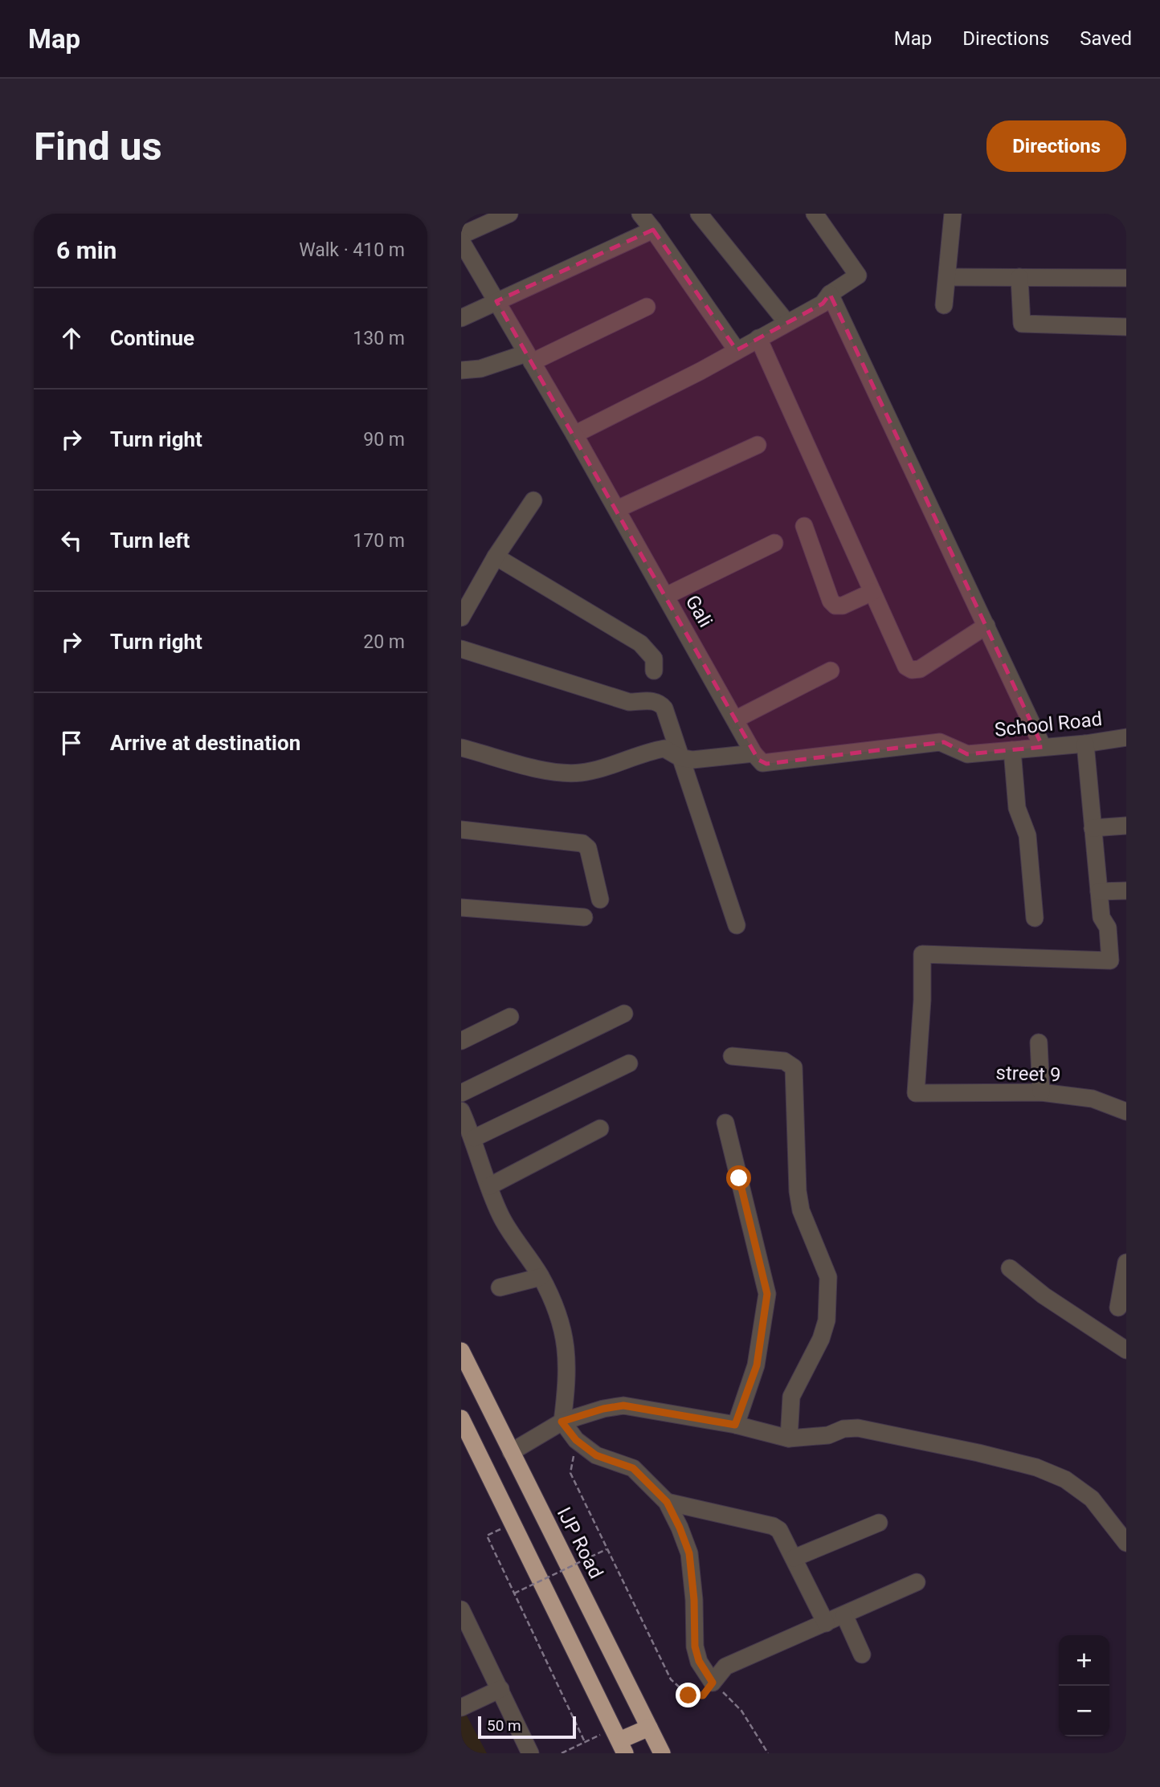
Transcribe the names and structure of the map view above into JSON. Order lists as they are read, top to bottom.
{
  "streets": {
    "highway": ["IJP Road"],
    "street": ["Gali", "School Road", "street 9"]
  },
  "crossings": [
    ["Gali", "School Road"]
  ],
  "scale_bar": "50 m",
  "page": {
    "header": "Map",
    "nav": ["Map", "Directions", "Saved"],
    "buttons": "Directions",
    "title": "Find us",
    "heading": ["6 min", "Walk · 410 m"],
    "list": [
      ["Continue", "130 m"],
      ["Turn right", "90 m"],
      ["Turn left", "170 m"],
      ["Turn right", "20 m"],
      "Arrive at destination"
    ],
    "map_buttons": ["+", "−"],
    "scale": "50 m"
  }
}
